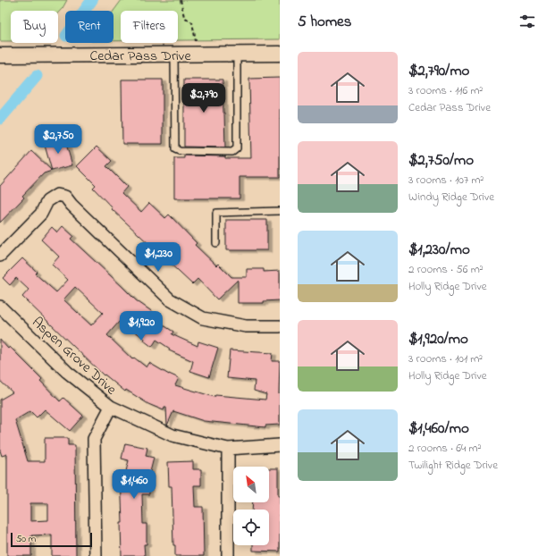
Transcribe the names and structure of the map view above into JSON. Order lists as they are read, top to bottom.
{
  "streets": {
    "street": ["Cedar Pass Drive", "Aspen Grove Drive"]
  },
  "scale_bar": "50 m",
  "north": "top left",
  "page": {
    "heading": "5 homes",
    "chip": ["Buy", "Rent", "Filters"],
    "list": [
      {
        "name": "$2,790/mo",
        "note": "3 rooms · 116 m² · Cedar Pass Drive"
      },
      {
        "name": "$2,750/mo",
        "note": "3 rooms · 107 m² · Windy Ridge Drive"
      },
      {
        "name": "$1,230/mo",
        "note": "2 rooms · 56 m² · Holly Ridge Drive"
      },
      {
        "name": "$1,920/mo",
        "note": "3 rooms · 101 m² · Holly Ridge Drive"
      },
      {
        "name": "$1,460/mo",
        "note": "2 rooms · 64 m² · Twilight Ridge Drive"
      }
    ],
    "price": [
      "$2,790",
      "$2,750",
      "$1,230",
      "$1,920",
      "$1,460"
    ],
    "scale": "50 m"
  }
}
